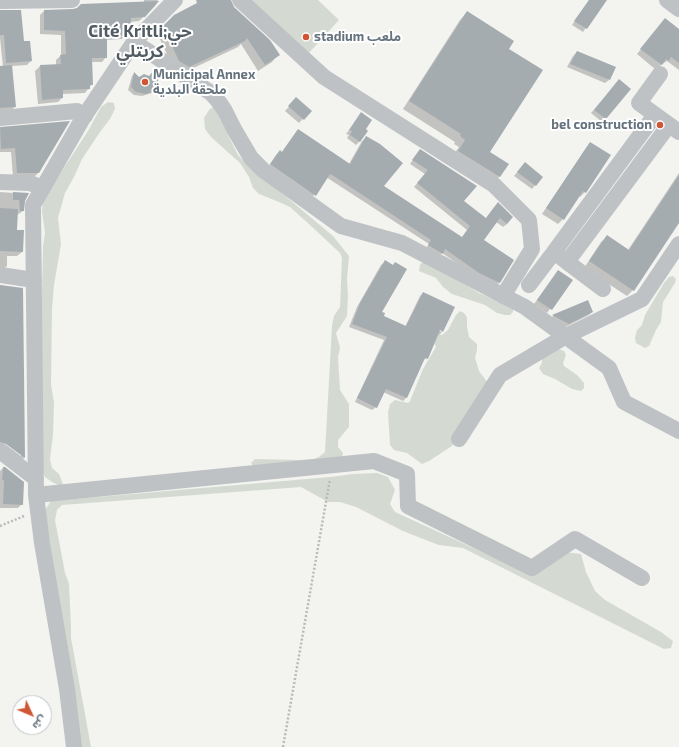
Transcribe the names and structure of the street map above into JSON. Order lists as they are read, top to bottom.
{
  "districts": ["Cité Kritli;حي كريتلي"],
  "places": ["stadium ملعب", "Municipal Annex ملحقة البلدية", "bel construction"],
  "north": "bottom right"
}
